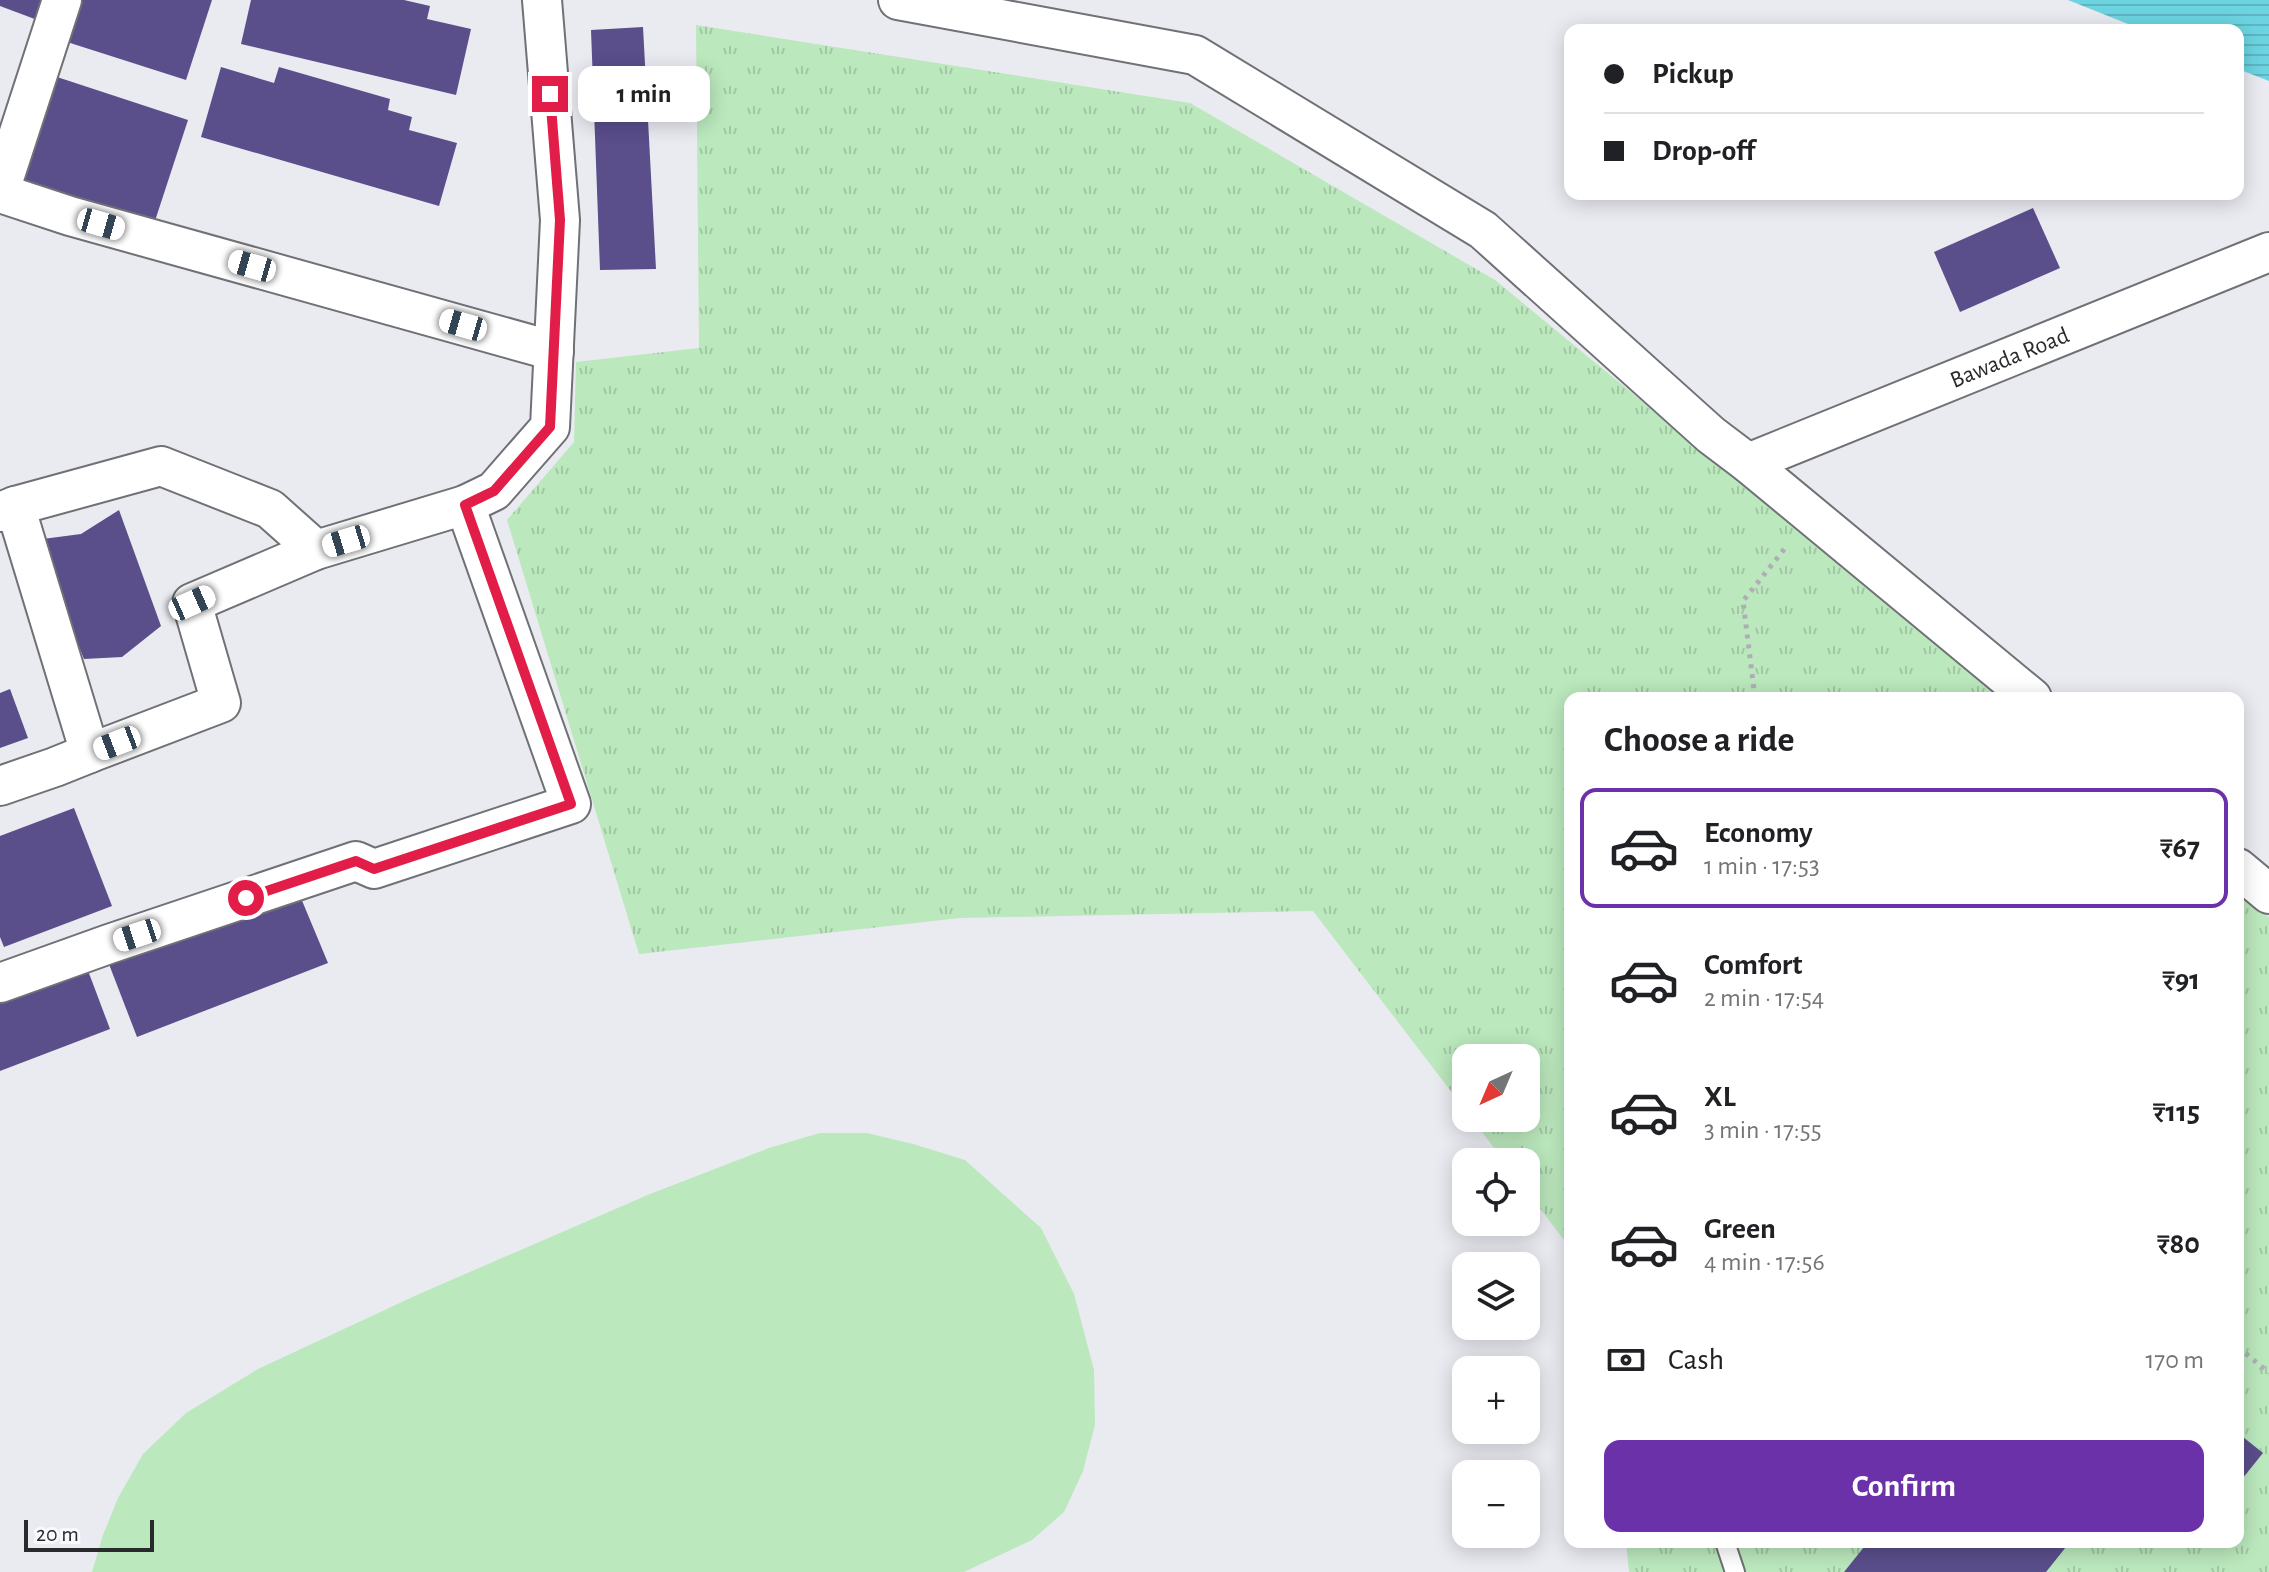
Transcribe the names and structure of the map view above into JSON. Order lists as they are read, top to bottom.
{
  "streets": {
    "street": ["Bawada Road"]
  },
  "scale_bar": "20 m",
  "north": "bottom left",
  "page": {
    "banner": ["Pickup", "Drop-off"],
    "bubble": "1 min",
    "heading": "Choose a ride",
    "list": [
      {
        "name": "Economy",
        "note": "1 min · 17:53",
        "value": "₹67"
      },
      {
        "name": "Comfort",
        "note": "2 min · 17:54",
        "value": "₹91"
      },
      {
        "name": "XL",
        "note": "3 min · 17:55",
        "value": "₹115"
      },
      {
        "name": "Green",
        "note": "4 min · 17:56",
        "value": "₹80"
      }
    ],
    "map_buttons": ["+", "−"],
    "pay": ["Cash", "170 m"],
    "buttons": "Confirm",
    "scale": "20 m"
  }
}
